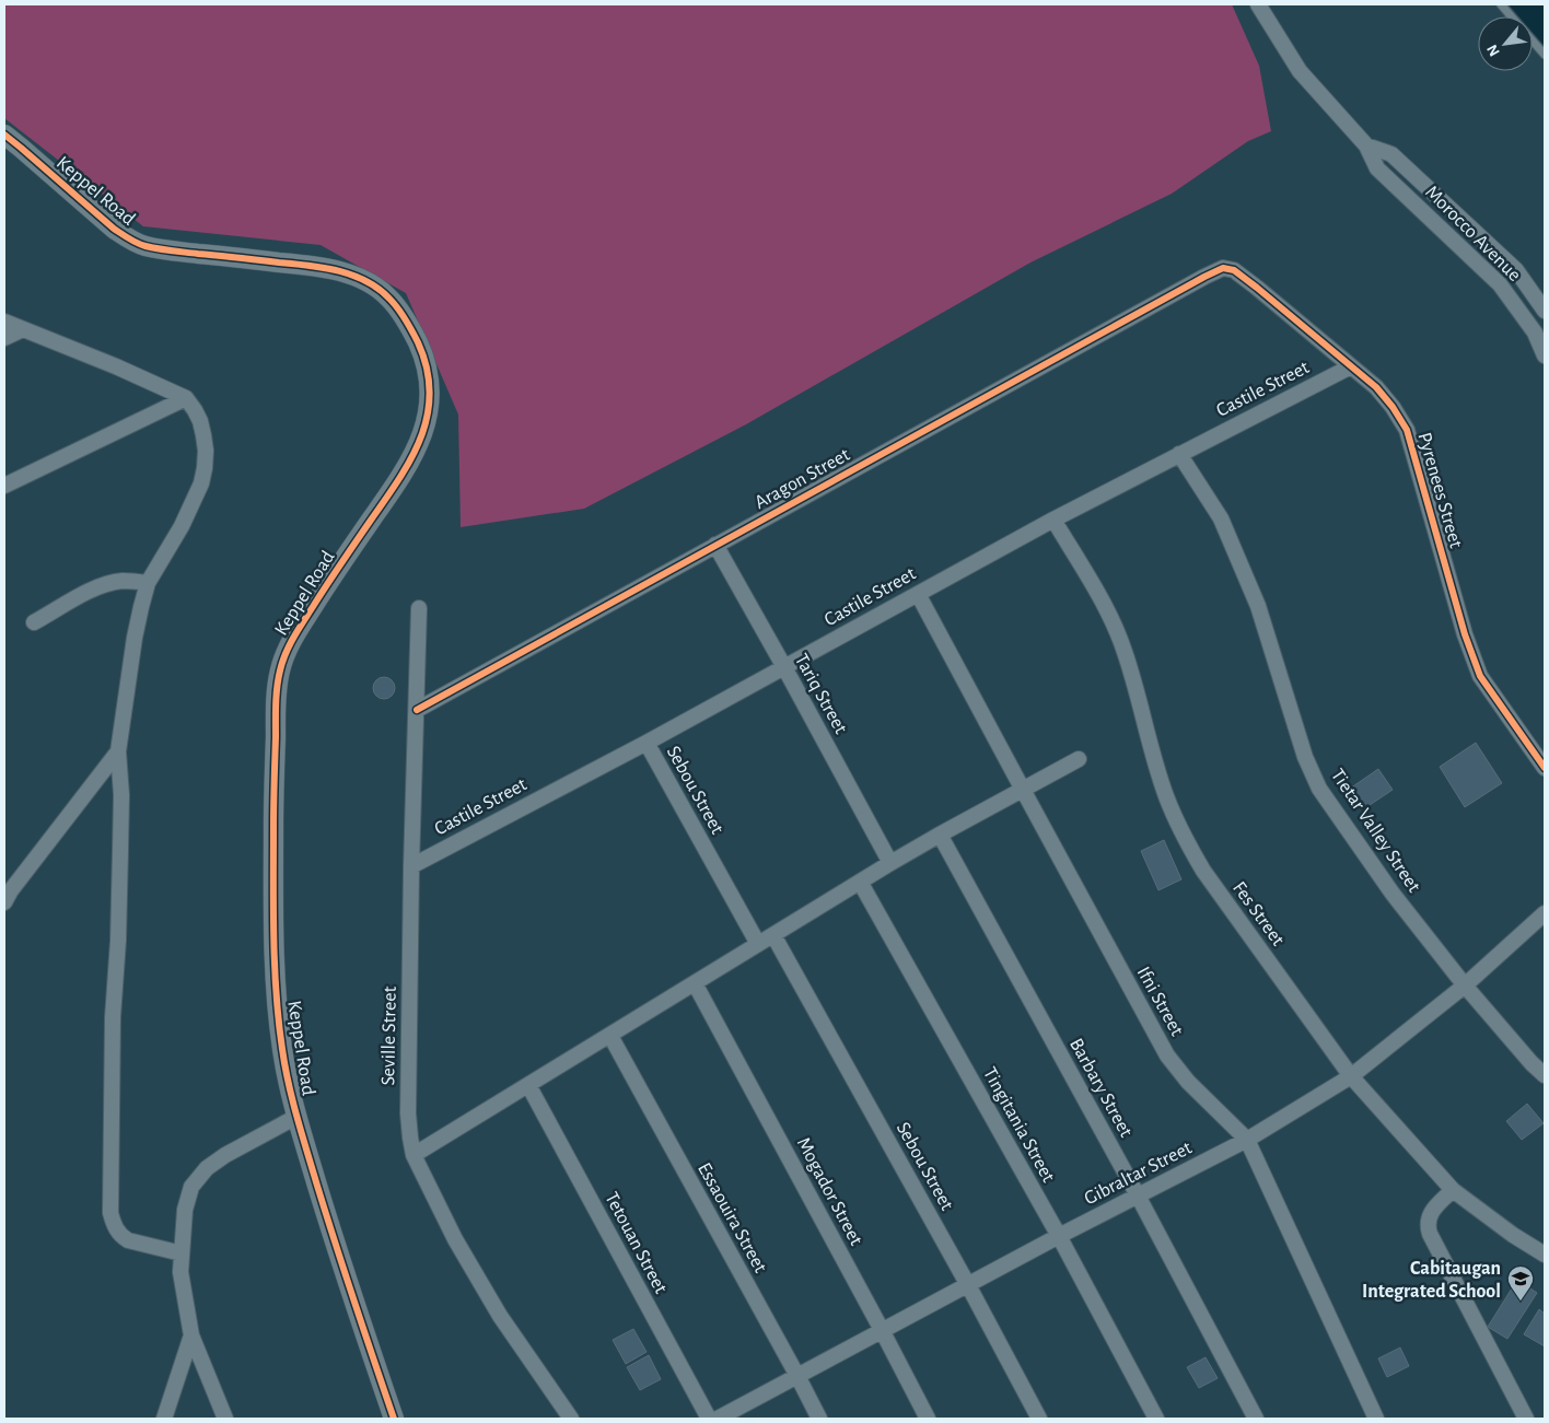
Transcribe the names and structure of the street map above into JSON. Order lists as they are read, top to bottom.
{
  "streets": {
    "street": [
      "Keppel Road",
      "Morocco Avenue",
      "Castile Street",
      "Aragon Street",
      "Pyrenees Street",
      "Tariq Street",
      "Sebou Street",
      "Tietar Valley Street",
      "Fes Street",
      "Ifni Street",
      "Seville Street",
      "Barbary Street",
      "Tingitania Street",
      "Gibraltar Street",
      "Mogador Street",
      "Essaouira Street",
      "Tetouan Street"
    ]
  },
  "crossings": [
    ["Castile Street", "Pyrenees Street"],
    ["Castile Street", "Tariq Street"],
    ["Castile Street", "Sebou Street"],
    ["Castile Street", "Tietar Valley Street"],
    ["Castile Street", "Fes Street"],
    ["Castile Street", "Ifni Street"],
    ["Castile Street", "Seville Street"],
    ["Aragon Street", "Pyrenees Street"],
    ["Aragon Street", "Tariq Street"],
    ["Aragon Street", "Seville Street"],
    ["Sebou Street", "Gibraltar Street"],
    ["Tietar Valley Street", "Gibraltar Street"],
    ["Fes Street", "Gibraltar Street"],
    ["Ifni Street", "Gibraltar Street"],
    ["Barbary Street", "Gibraltar Street"],
    ["Tingitania Street", "Gibraltar Street"],
    ["Gibraltar Street", "Mogador Street"],
    ["Gibraltar Street", "Essaouira Street"]
  ],
  "places": {
    "school or university": ["Cabitaugan Integrated School"]
  },
  "north": "bottom left"
}
